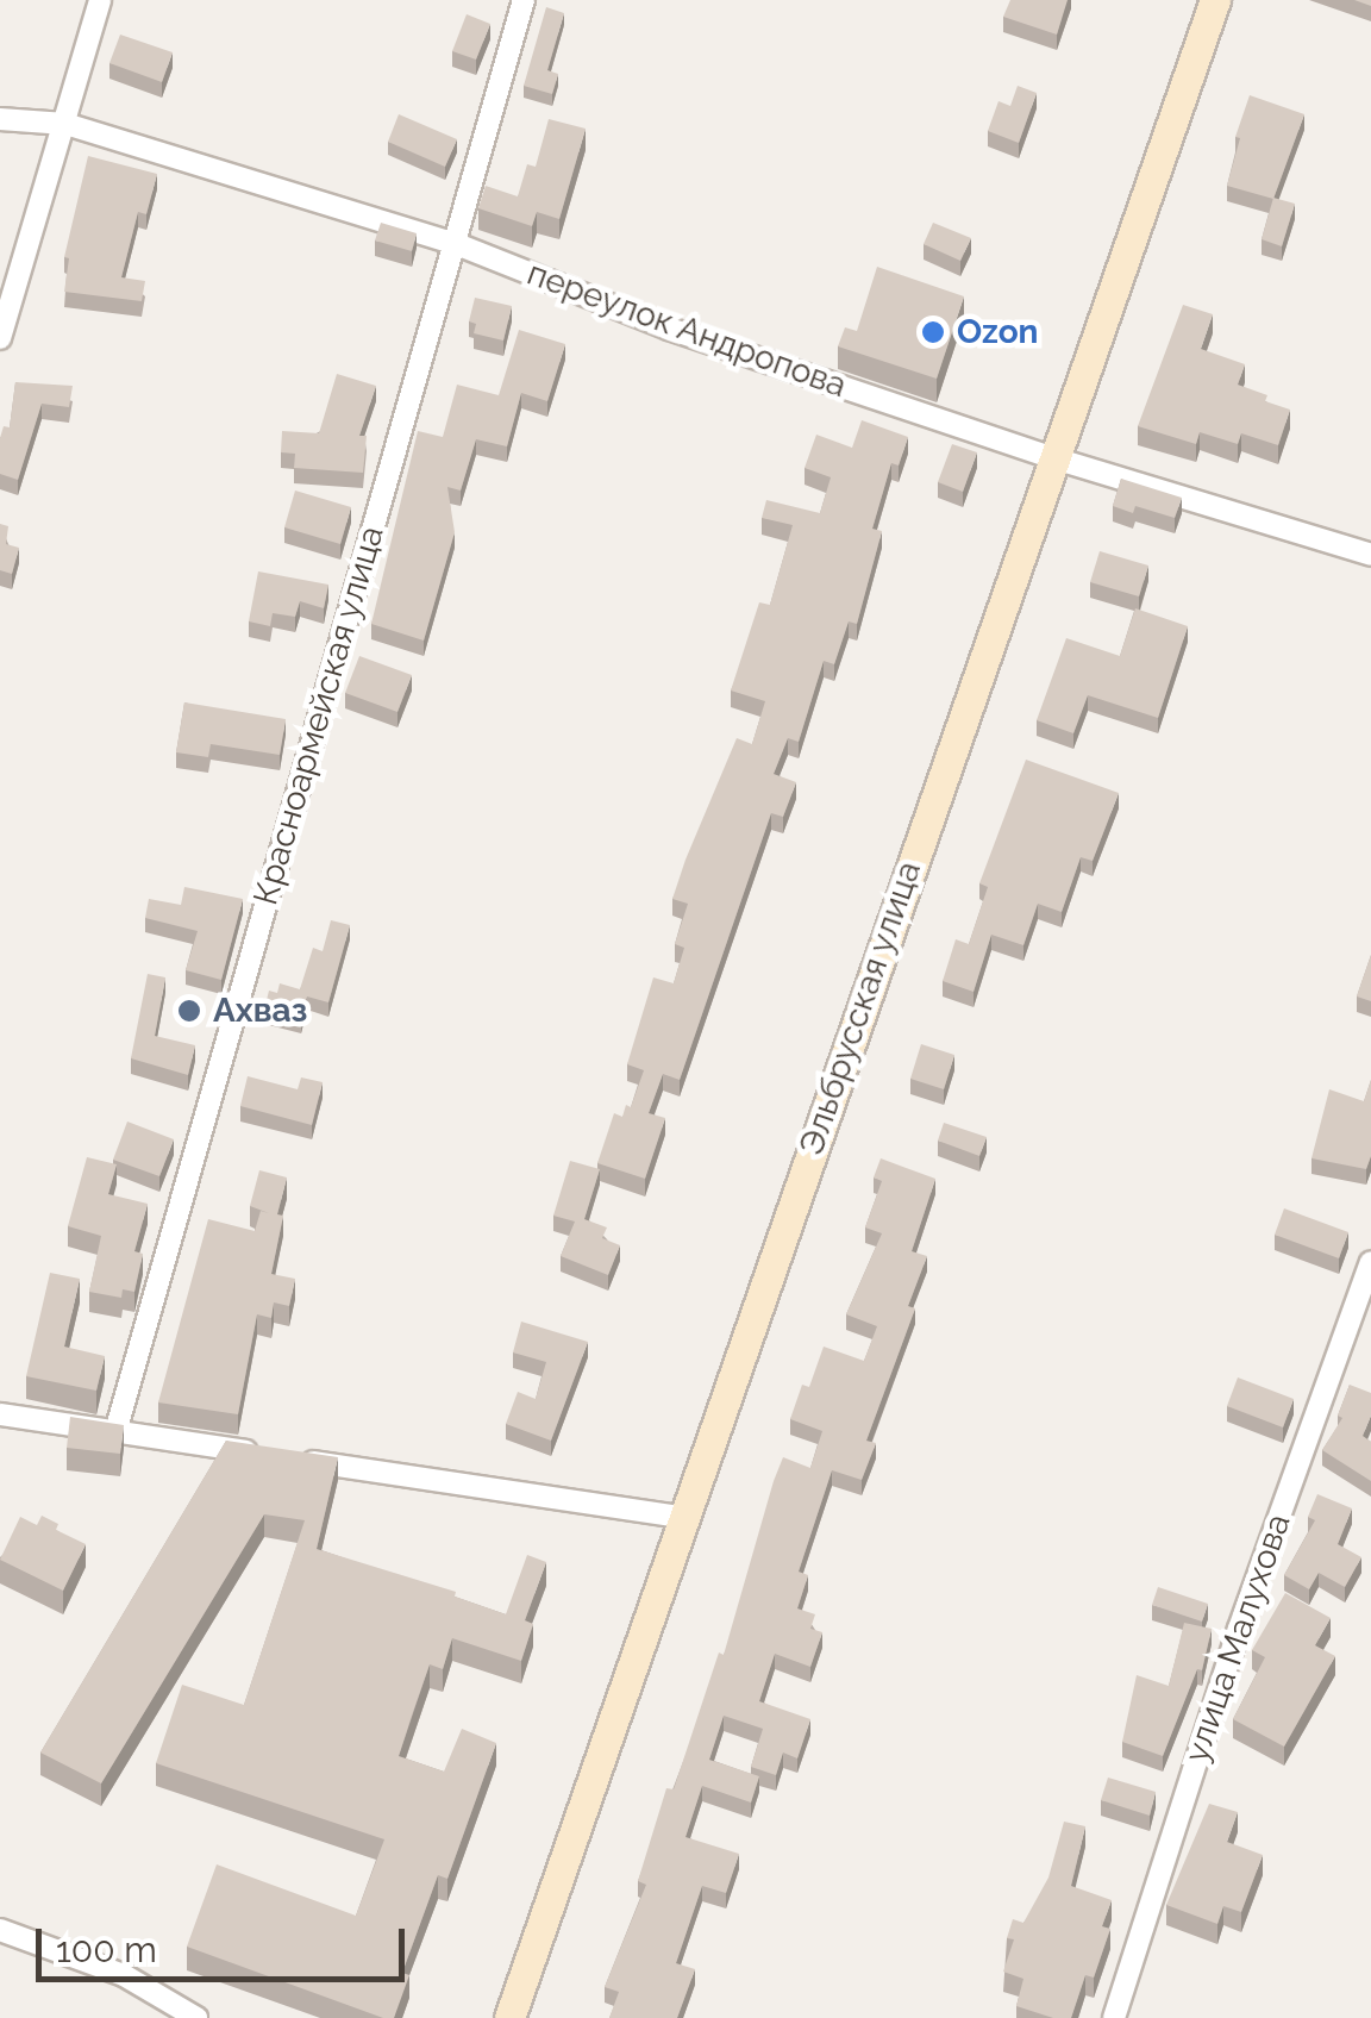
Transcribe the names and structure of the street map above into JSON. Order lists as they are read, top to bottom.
{
  "streets": {
    "street": [
      "переулок Андропова",
      "Красноармейская улица",
      "Эльбрусская улица",
      "улица Малухова"
    ]
  },
  "crossings": [
    ["переулок Андропова", "Красноармейская улица"],
    ["переулок Андропова", "Эльбрусская улица"]
  ],
  "places": ["Ozon", "Ахваз"],
  "scale_bar": "100 m"
}
